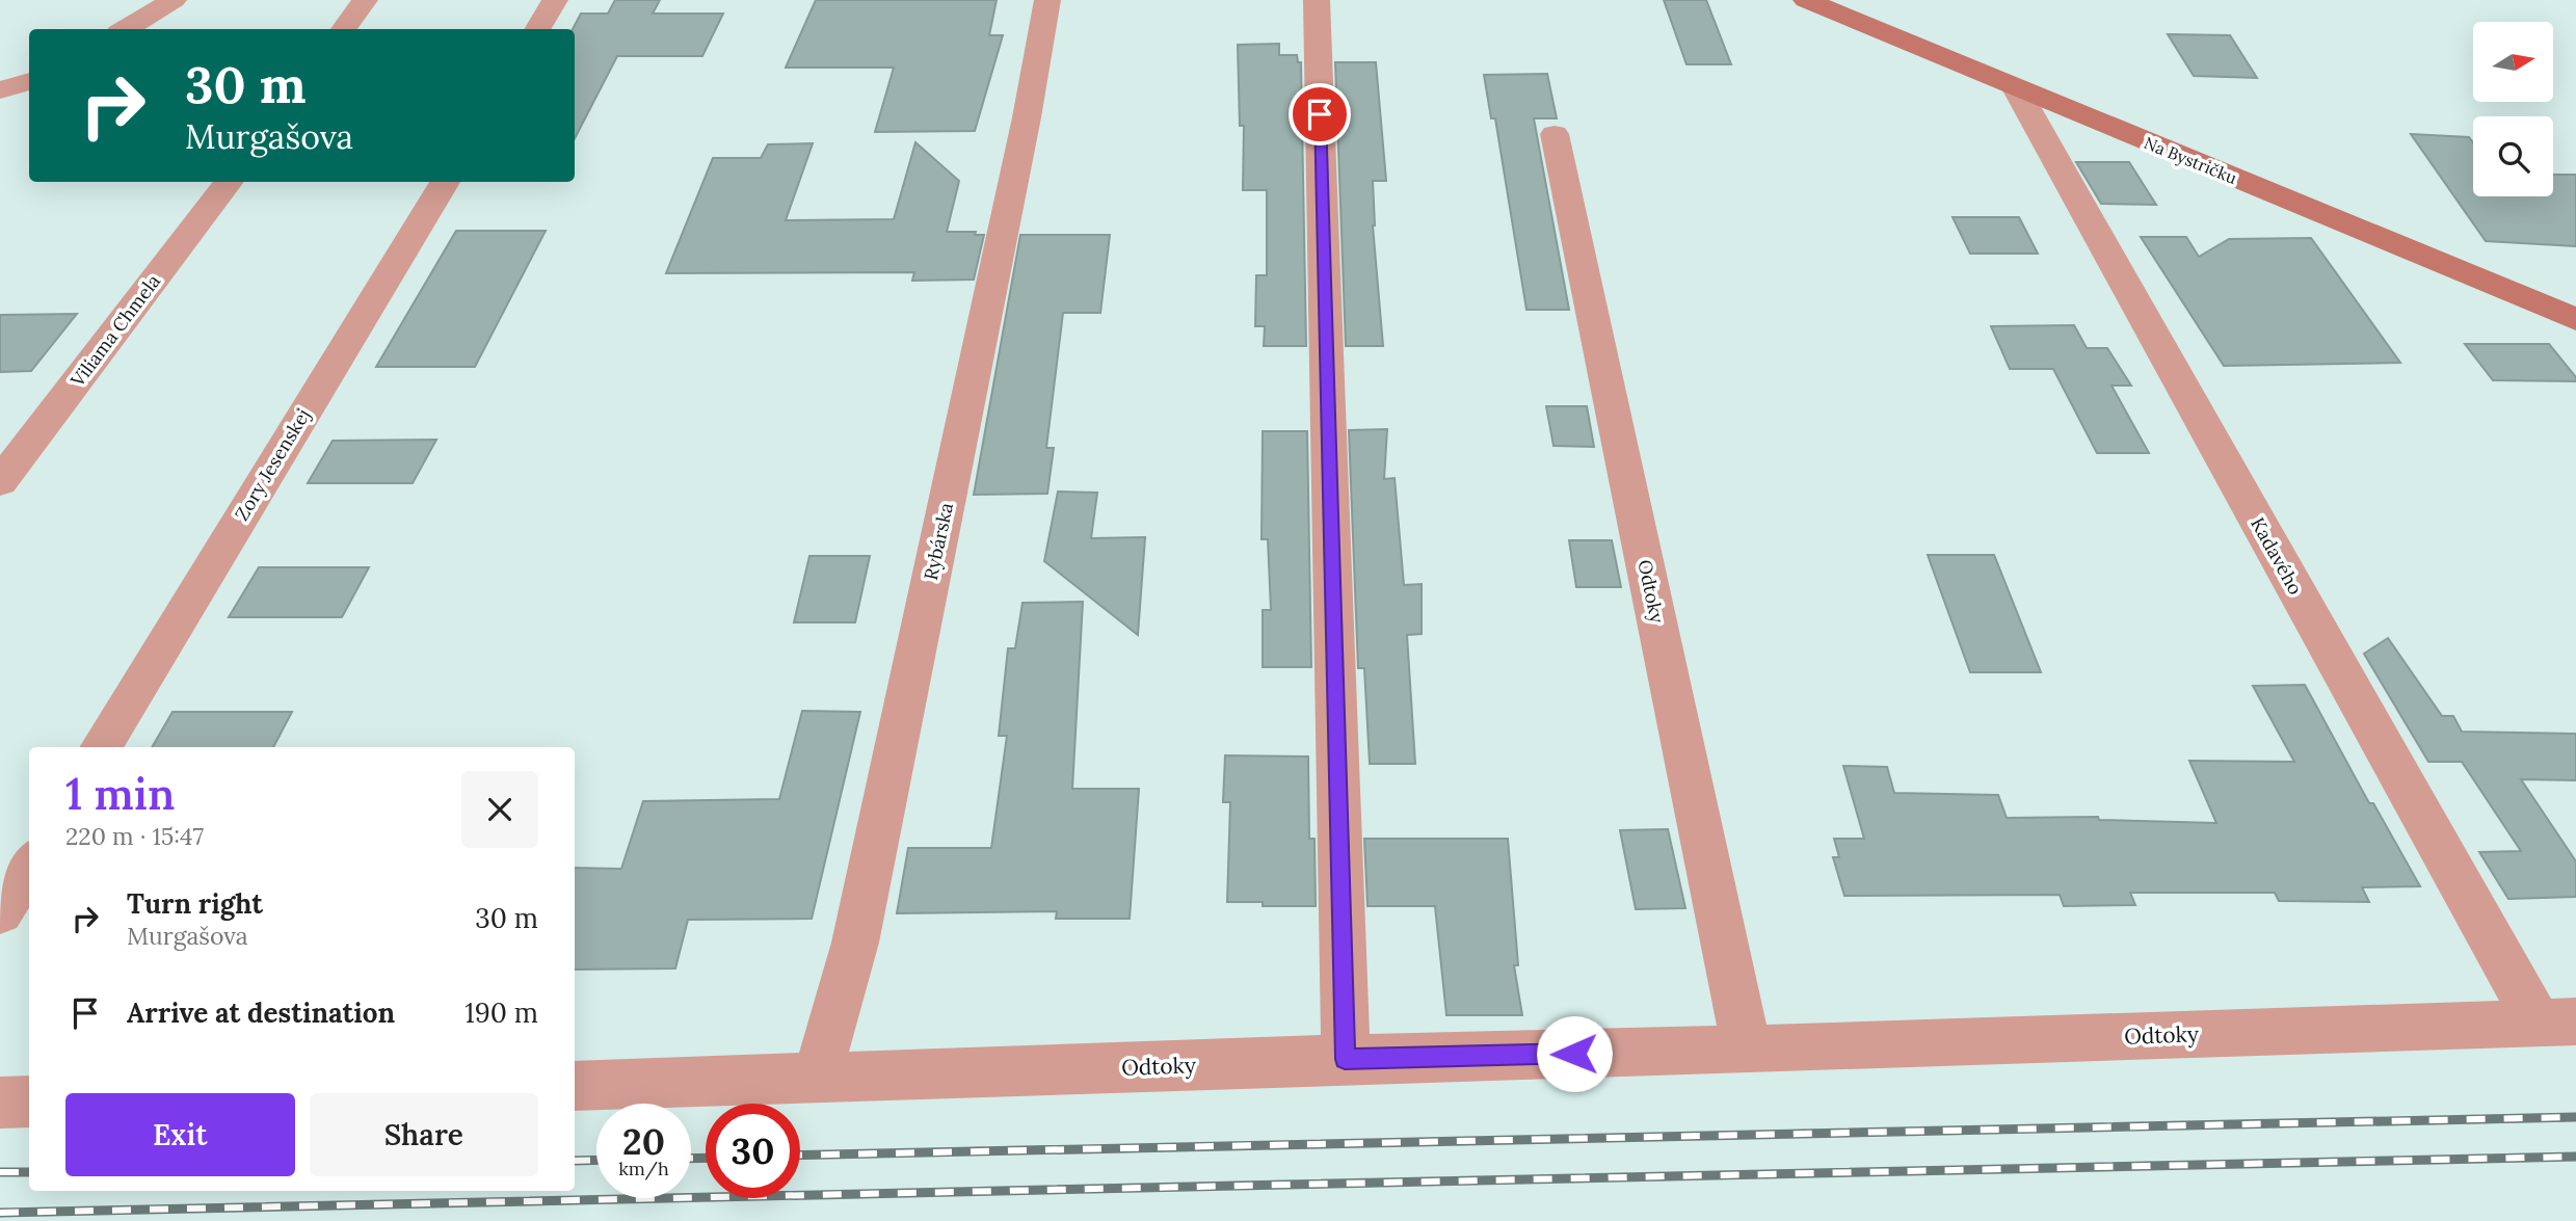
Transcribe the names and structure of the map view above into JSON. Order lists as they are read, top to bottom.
{
  "streets": {
    "street": [
      "Na Bystričku",
      "Viliama Chmela",
      "Zory Jesenskej",
      "Rybárska",
      "Kadavého",
      "Odtoky"
    ]
  },
  "crossings": [
    ["Na Bystričku", "Kadavého"],
    ["Rybárska", "Odtoky"],
    ["Kadavého", "Odtoky"]
  ],
  "north": "right",
  "page": {
    "turn": ["30 m", "Murgašova"],
    "heading": ["1 min", "220 m · 15:47"],
    "list": [
      {
        "name": "Turn right",
        "note": "Murgašova",
        "value": "30 m"
      },
      {
        "name": "Arrive at destination",
        "value": "190 m"
      }
    ],
    "buttons": ["Exit", "Share"],
    "speed": "20 km/h",
    "limit": "30"
  }
}
